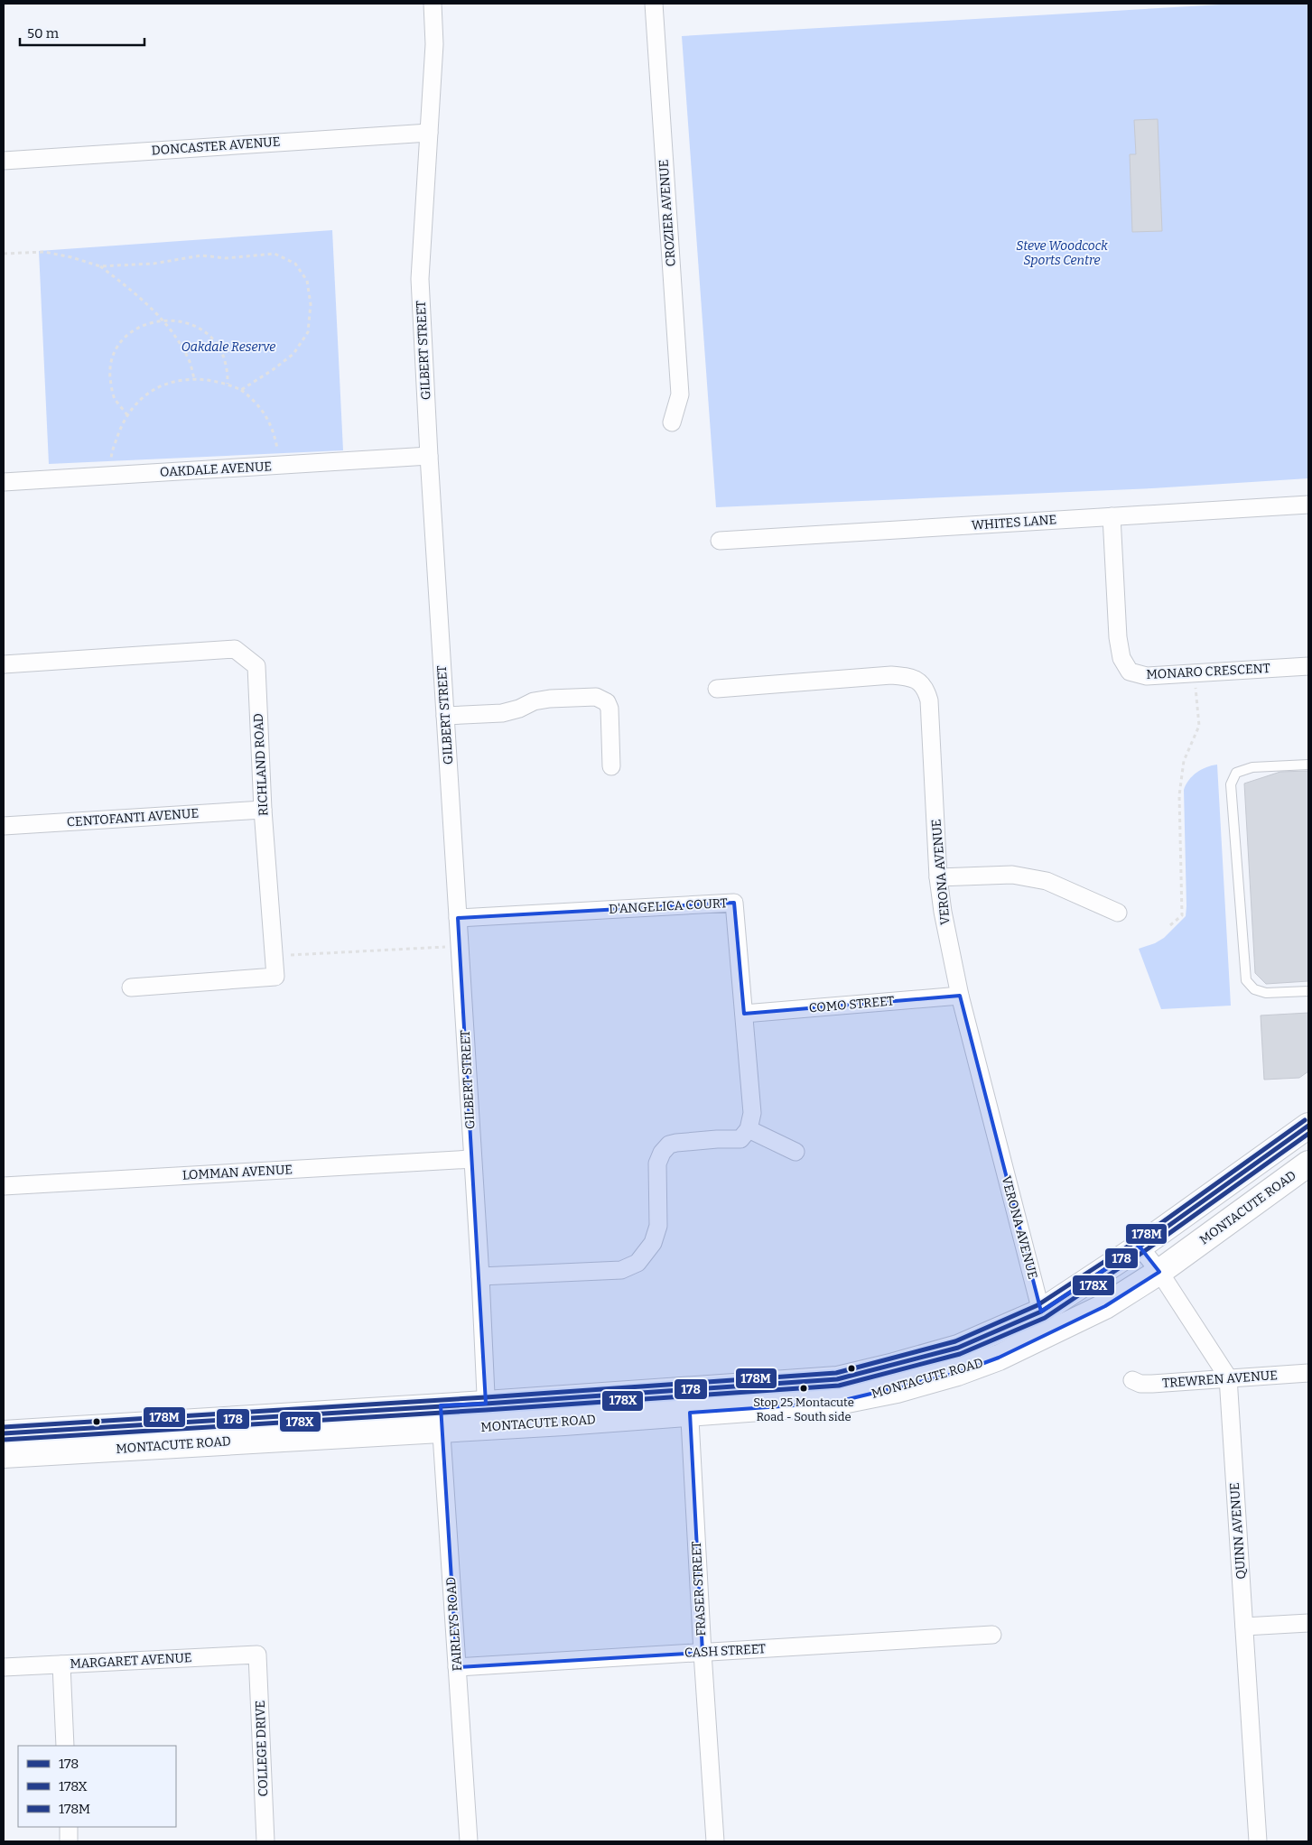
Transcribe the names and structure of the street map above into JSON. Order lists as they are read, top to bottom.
{
  "streets": {
    "main road": ["MONTACUTE ROAD"],
    "street": [
      "DONCASTER AVENUE",
      "CROZIER AVENUE",
      "GILBERT STREET",
      "OAKDALE AVENUE",
      "WHITES LANE",
      "MONARO CRESCENT",
      "RICHLAND ROAD",
      "CENTOFANTI AVENUE",
      "VERONA AVENUE",
      "D'ANGELICA COURT",
      "COMO STREET",
      "LOMMAN AVENUE",
      "TREWREN AVENUE",
      "QUINN AVENUE",
      "FRASER STREET",
      "FAIRLEYS ROAD",
      "CASH STREET",
      "MARGARET AVENUE",
      "COLLEGE DRIVE"
    ]
  },
  "crossings": [
    ["DONCASTER AVENUE", "GILBERT STREET"],
    ["GILBERT STREET", "OAKDALE AVENUE"],
    ["GILBERT STREET", "D'ANGELICA COURT"],
    ["GILBERT STREET", "LOMMAN AVENUE"],
    ["GILBERT STREET", "MONTACUTE ROAD"],
    ["WHITES LANE", "MONARO CRESCENT"],
    ["RICHLAND ROAD", "CENTOFANTI AVENUE"],
    ["VERONA AVENUE", "COMO STREET"],
    ["VERONA AVENUE", "MONTACUTE ROAD"],
    ["D'ANGELICA COURT", "COMO STREET"],
    ["MONTACUTE ROAD", "QUINN AVENUE"],
    ["MONTACUTE ROAD", "FRASER STREET"],
    ["MONTACUTE ROAD", "FAIRLEYS ROAD"],
    ["TREWREN AVENUE", "QUINN AVENUE"],
    ["FRASER STREET", "CASH STREET"],
    ["FAIRLEYS ROAD", "CASH STREET"],
    ["MARGARET AVENUE", "COLLEGE DRIVE"]
  ],
  "parks": ["Steve Woodcock Sports Centre", "Oakdale Reserve"],
  "places": ["Stop 25 Montacute Road - South side"],
  "lines": ["transit line 178M", "transit line 178", "transit line 178X"],
  "legend": ["178", "178X", "178M"],
  "scale_bar": "50 m"
}
